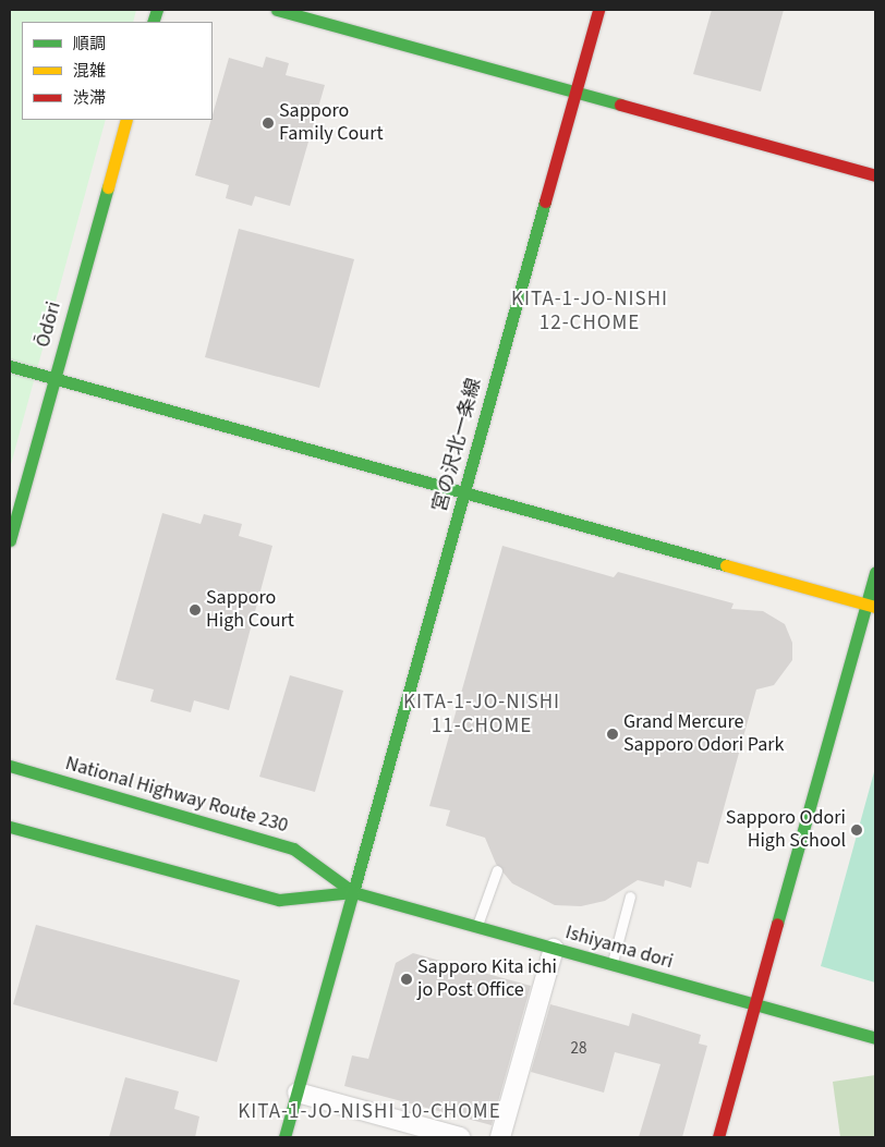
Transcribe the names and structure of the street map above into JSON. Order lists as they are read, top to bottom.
{
  "streets": {
    "main road": [
      "Ōdōri",
      "宮の沢北一条線",
      "National Highway Route 230",
      "Ishiyama dori"
    ]
  },
  "crossings": [
    ["宮の沢北一条線", "National Highway Route 230"],
    ["宮の沢北一条線", "Ishiyama dori"],
    ["National Highway Route 230", "Ishiyama dori"]
  ],
  "districts": ["KITA-1-JO-NISHI 12-CHOME", "KITA-1-JO-NISHI 11-CHOME", "KITA-1-JO-NISHI 10-CHOME"],
  "places": [
    "Sapporo Family Court",
    "Sapporo High Court",
    "Grand Mercure Sapporo Odori Park",
    "Sapporo Odori High School",
    "Sapporo Kita ichi jo Post Office"
  ],
  "house_numbers": ["28"],
  "legend": ["順調", "混雑", "渋滞"]
}
